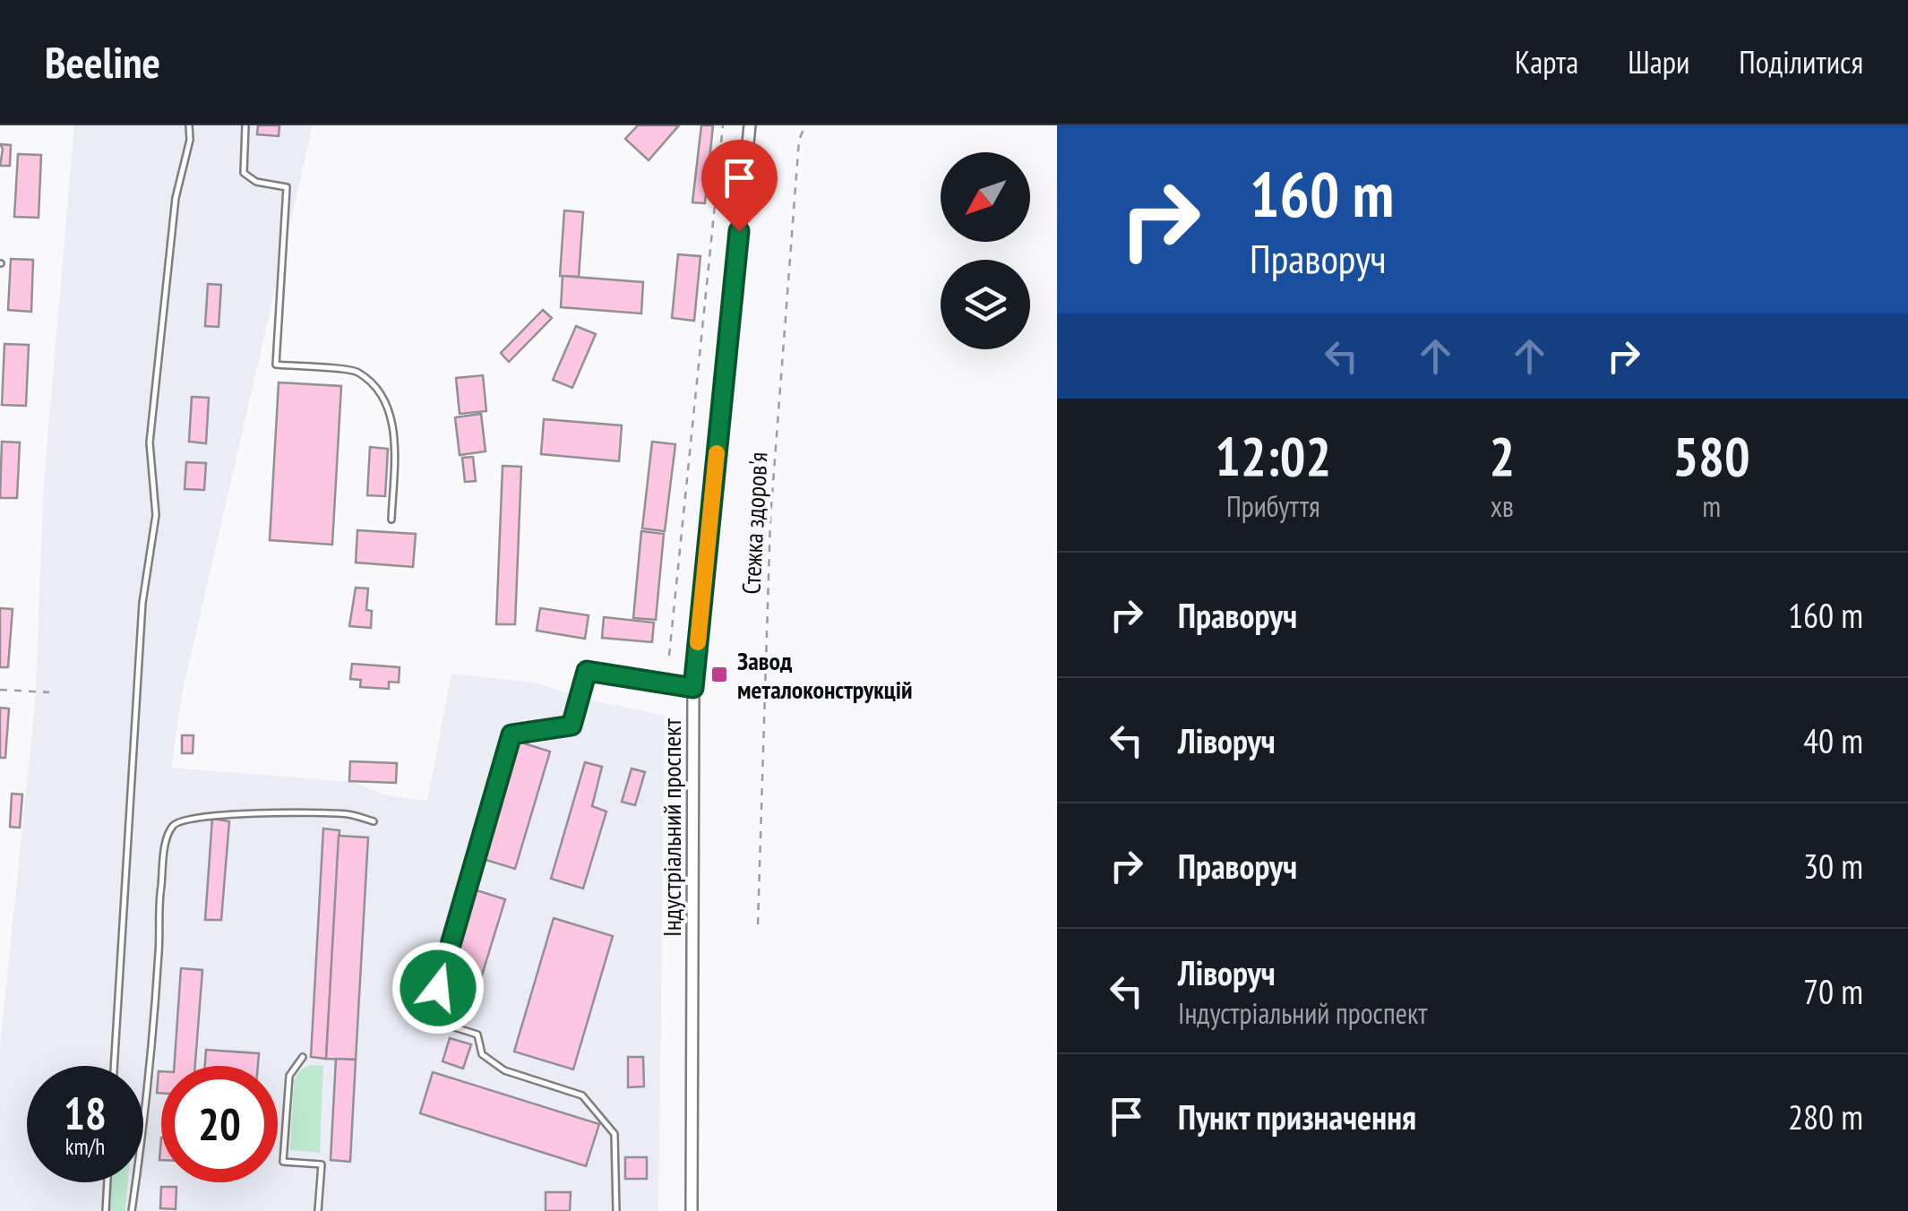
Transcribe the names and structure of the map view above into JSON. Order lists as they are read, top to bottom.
{
  "streets": {
    "street": ["Індустріальний проспект"],
    "path": ["Стежка здоров'я"]
  },
  "places": {
    "transit": ["Завод металоконструкцій"]
  },
  "north": "bottom left",
  "page": {
    "header": "Beeline",
    "nav": ["Карта", "Шари", "Поділитися"],
    "turn": ["160 m", "Праворуч"],
    "eta": [
      "12:02",
      "Прибуття",
      "2",
      "хв",
      "580",
      "m"
    ],
    "list": [
      {
        "name": "Праворуч",
        "value": "160 m"
      },
      {
        "name": "Ліворуч",
        "value": "40 m"
      },
      {
        "name": "Праворуч",
        "value": "30 m"
      },
      {
        "name": "Ліворуч",
        "note": "Індустріальний проспект",
        "value": "70 m"
      },
      {
        "name": "Пункт призначення",
        "value": "280 m"
      }
    ],
    "speed": "18 km/h",
    "limit": "20"
  }
}
